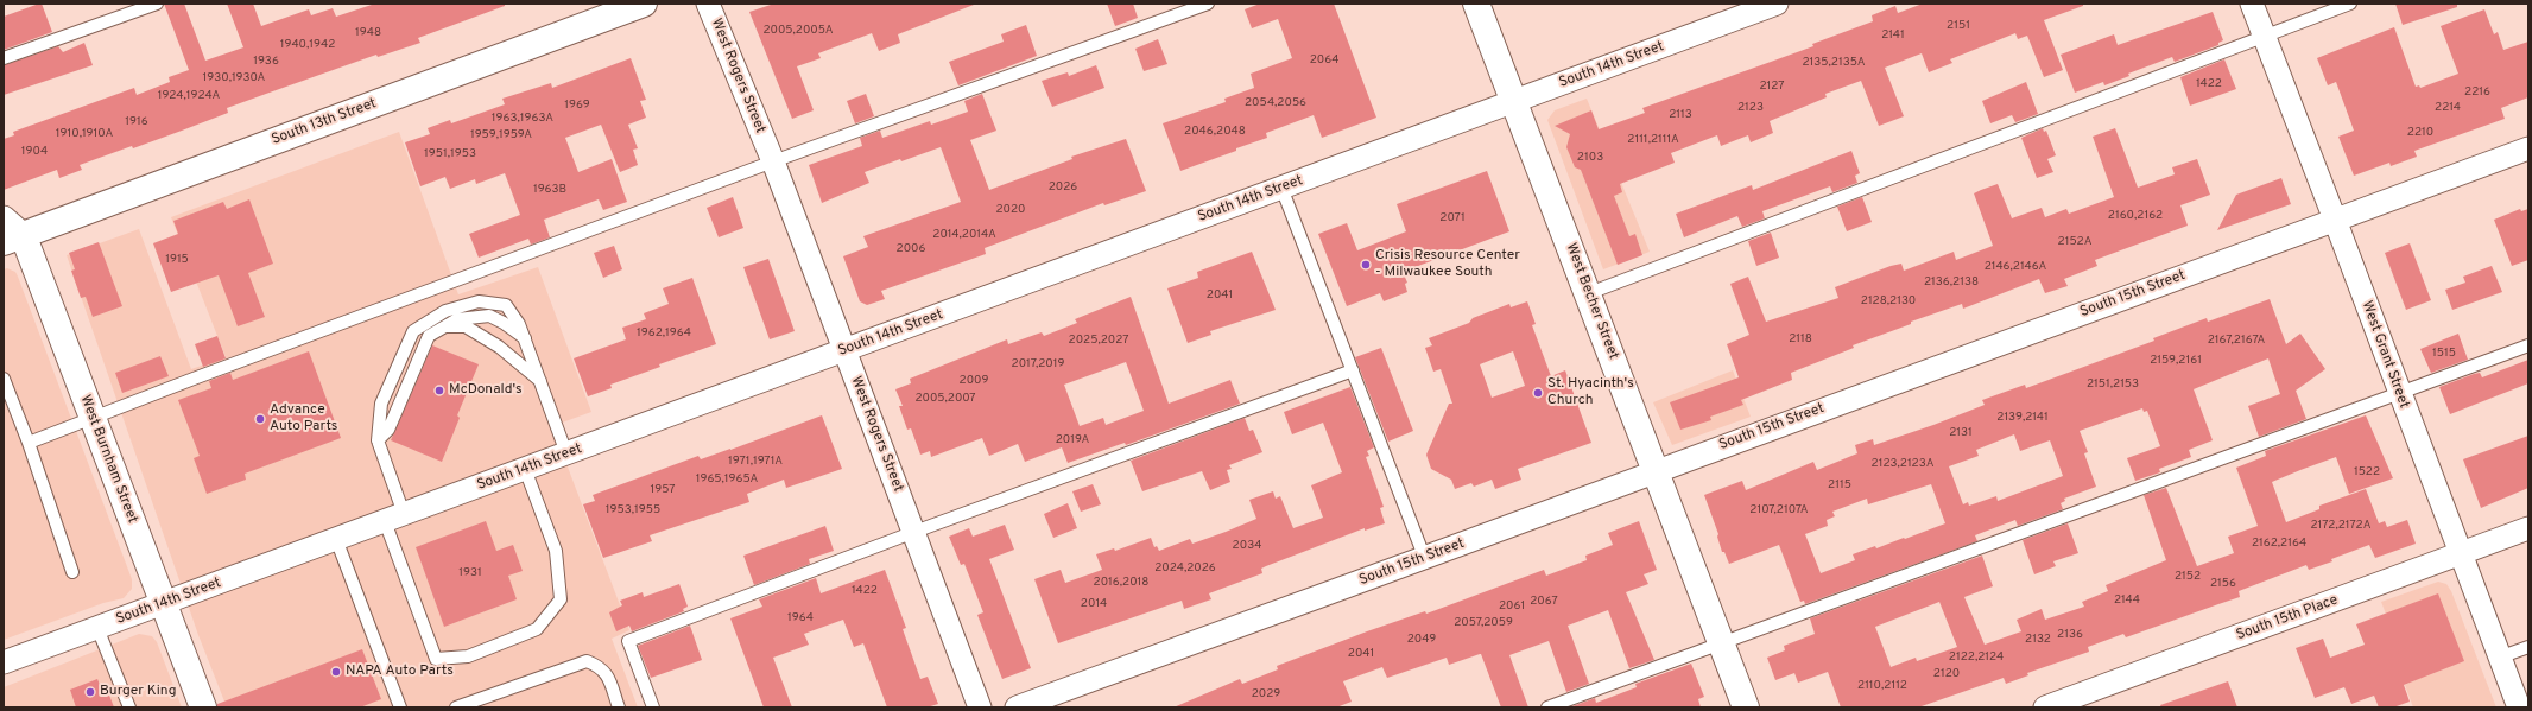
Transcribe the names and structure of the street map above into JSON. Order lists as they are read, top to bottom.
{
  "streets": {
    "street": [
      "South 14th Street",
      "West Rogers Street",
      "South 13th Street",
      "South 15th Street",
      "West Becher Street",
      "West Grant Street",
      "West Burnham Street",
      "South 15th Place"
    ]
  },
  "crossings": [
    ["South 14th Street", "West Rogers Street"],
    ["South 14th Street", "West Becher Street"],
    ["South 14th Street", "West Burnham Street"],
    ["South 13th Street", "West Burnham Street"],
    ["South 15th Street", "West Becher Street"],
    ["South 15th Street", "West Grant Street"],
    ["West Grant Street", "South 15th Place"]
  ],
  "places": [
    "Crisis Resource Center - Milwaukee South",
    "McDonald's",
    "St. Hyacinth's Church",
    "Advance Auto Parts",
    "NAPA Auto Parts",
    "Burger King"
  ],
  "house_numbers": [
    "2151",
    "2005,2005A",
    "1948",
    "2141",
    "1940,1942",
    "2064",
    "1936",
    "2135,2135A",
    "1930,1930A",
    "1422",
    "2127",
    "2216",
    "1924,1924A",
    "2054,2056",
    "1969",
    "2123",
    "2214",
    "2113",
    "1963,1963A",
    "1916",
    "2046,2048",
    "2210",
    "1910,1910A",
    "1959,1959A",
    "2111,2111A",
    "1904",
    "1951,1953",
    "2103",
    "2026",
    "1963B",
    "2020",
    "2160,2162",
    "2071",
    "2014,2014A",
    "2152A",
    "2006",
    "1915",
    "2146,2146A",
    "2136,2138",
    "2041",
    "2128,2130",
    "1962,1964",
    "2118",
    "2025,2027",
    "2167,2167A",
    "1515",
    "2159,2161",
    "2017,2019",
    "2009",
    "2151,2153",
    "2005,2007",
    "2139,2141",
    "2131",
    "2019A",
    "1971,1971A",
    "2123,2123A",
    "1522",
    "1965,1965A",
    "2115",
    "1957",
    "1953,1955",
    "2107,2107A",
    "2172,2172A",
    "2162,2164",
    "2034",
    "2024,2026",
    "1931",
    "2152",
    "2016,2018",
    "2156",
    "1422",
    "2144",
    "2067",
    "2014",
    "2061",
    "1964",
    "2057,2059",
    "2136",
    "2049",
    "2132",
    "2041",
    "2122,2124",
    "2120",
    "2110,2112",
    "2029"
  ]
}
